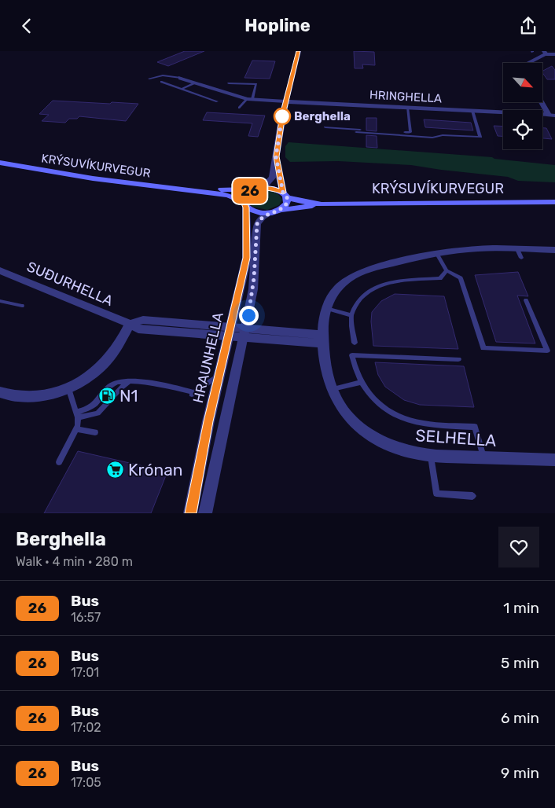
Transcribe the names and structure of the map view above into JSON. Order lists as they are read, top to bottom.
{
  "streets": {
    "main road": ["KRÝSUVÍKURVEGUR"],
    "street": [
      "HRINGHELLA",
      "SUÐURHELLA",
      "HRAUNHELLA",
      "SELHELLA"
    ]
  },
  "crossings": [
    ["KRÝSUVÍKURVEGUR", "HRAUNHELLA"],
    ["SUÐURHELLA", "HRAUNHELLA"]
  ],
  "places": {
    "other": ["Berghella"],
    "fuel station": ["N1"],
    "supermarket": ["Krónan"]
  },
  "lines": ["bus line 26"],
  "north": "bottom right",
  "page": {
    "header": "Hopline",
    "on_map": "26",
    "heading": ["Berghella", "Walk · 4 min · 280 m"],
    "list": [
      {
        "mark": "26",
        "name": "Bus",
        "note": "16:57",
        "value": "1 min"
      },
      {
        "mark": "26",
        "name": "Bus",
        "note": "17:01",
        "value": "5 min"
      },
      {
        "mark": "26",
        "name": "Bus",
        "note": "17:02",
        "value": "6 min"
      },
      {
        "mark": "26",
        "name": "Bus",
        "note": "17:05",
        "value": "9 min"
      }
    ]
  }
}
